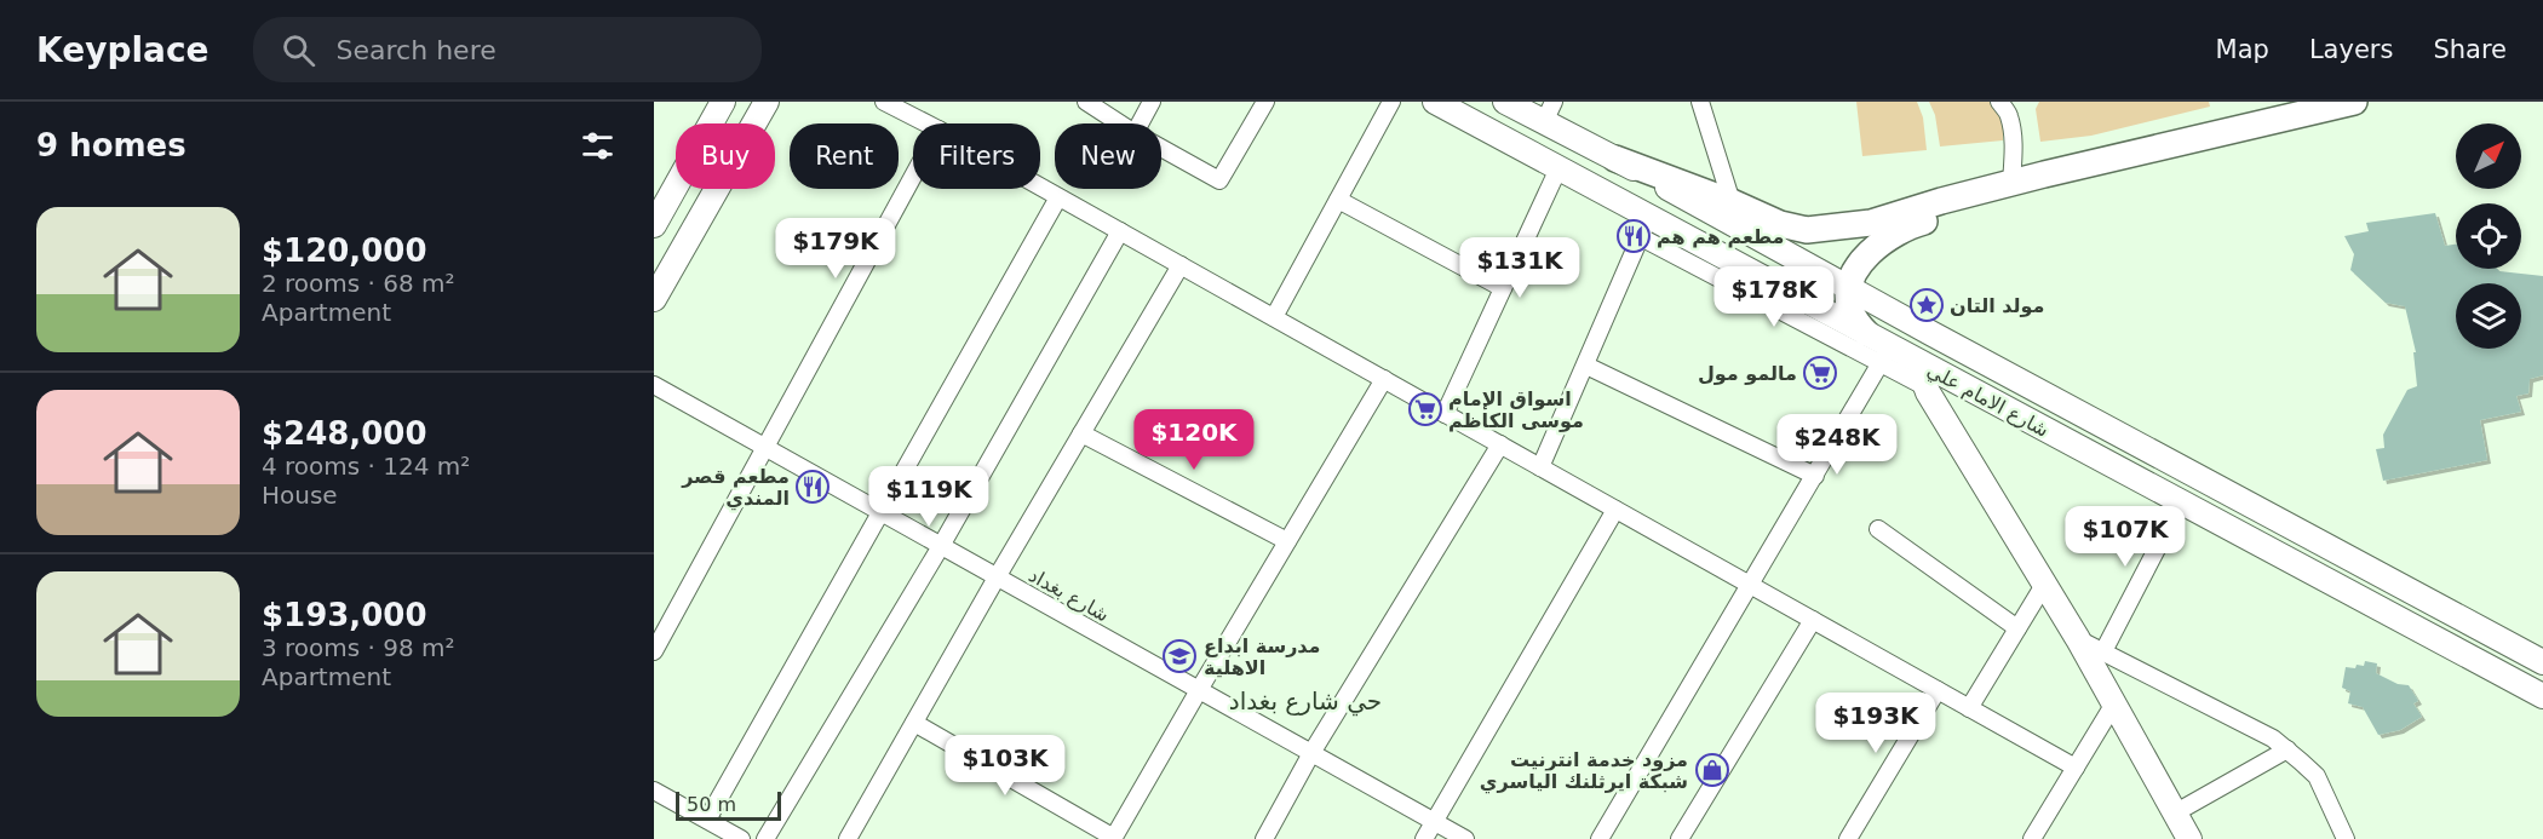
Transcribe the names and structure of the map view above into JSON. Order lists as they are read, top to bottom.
{
  "streets": {
    "main road": ["شارع الامام علي"],
    "street": ["شارع بغداد"]
  },
  "districts": ["حي شارع بغداد"],
  "places": {
    "restaurant": ["مطعم هم هم", "مطعم قصر المندي"],
    "place": ["مولد التان"],
    "supermarket": ["مالمو مول", "اسواق الإمام موسى الكاظم"],
    "school or university": ["مدرسة ابداع الاهلية"],
    "shop": ["مزود خدمة انترنيت شبكة ايرثلنك الياسري"]
  },
  "scale_bar": "50 m",
  "north": "top right",
  "page": {
    "header": "Keyplace",
    "search": "Search here",
    "nav": ["Map", "Layers", "Share"],
    "heading": "9 homes",
    "chip": [
      "Buy",
      "Rent",
      "Filters",
      "New"
    ],
    "list": [
      {
        "name": "$120,000",
        "note": "2 rooms · 68 m² · Apartment"
      },
      {
        "name": "$248,000",
        "note": "4 rooms · 124 m² · House"
      },
      {
        "name": "$193,000",
        "note": "3 rooms · 98 m² · Apartment"
      }
    ],
    "price": [
      "$179K",
      "$131K",
      "$178K",
      "$120K",
      "$248K",
      "$119K",
      "$107K",
      "$193K",
      "$103K"
    ],
    "scale": "50 m"
  }
}
